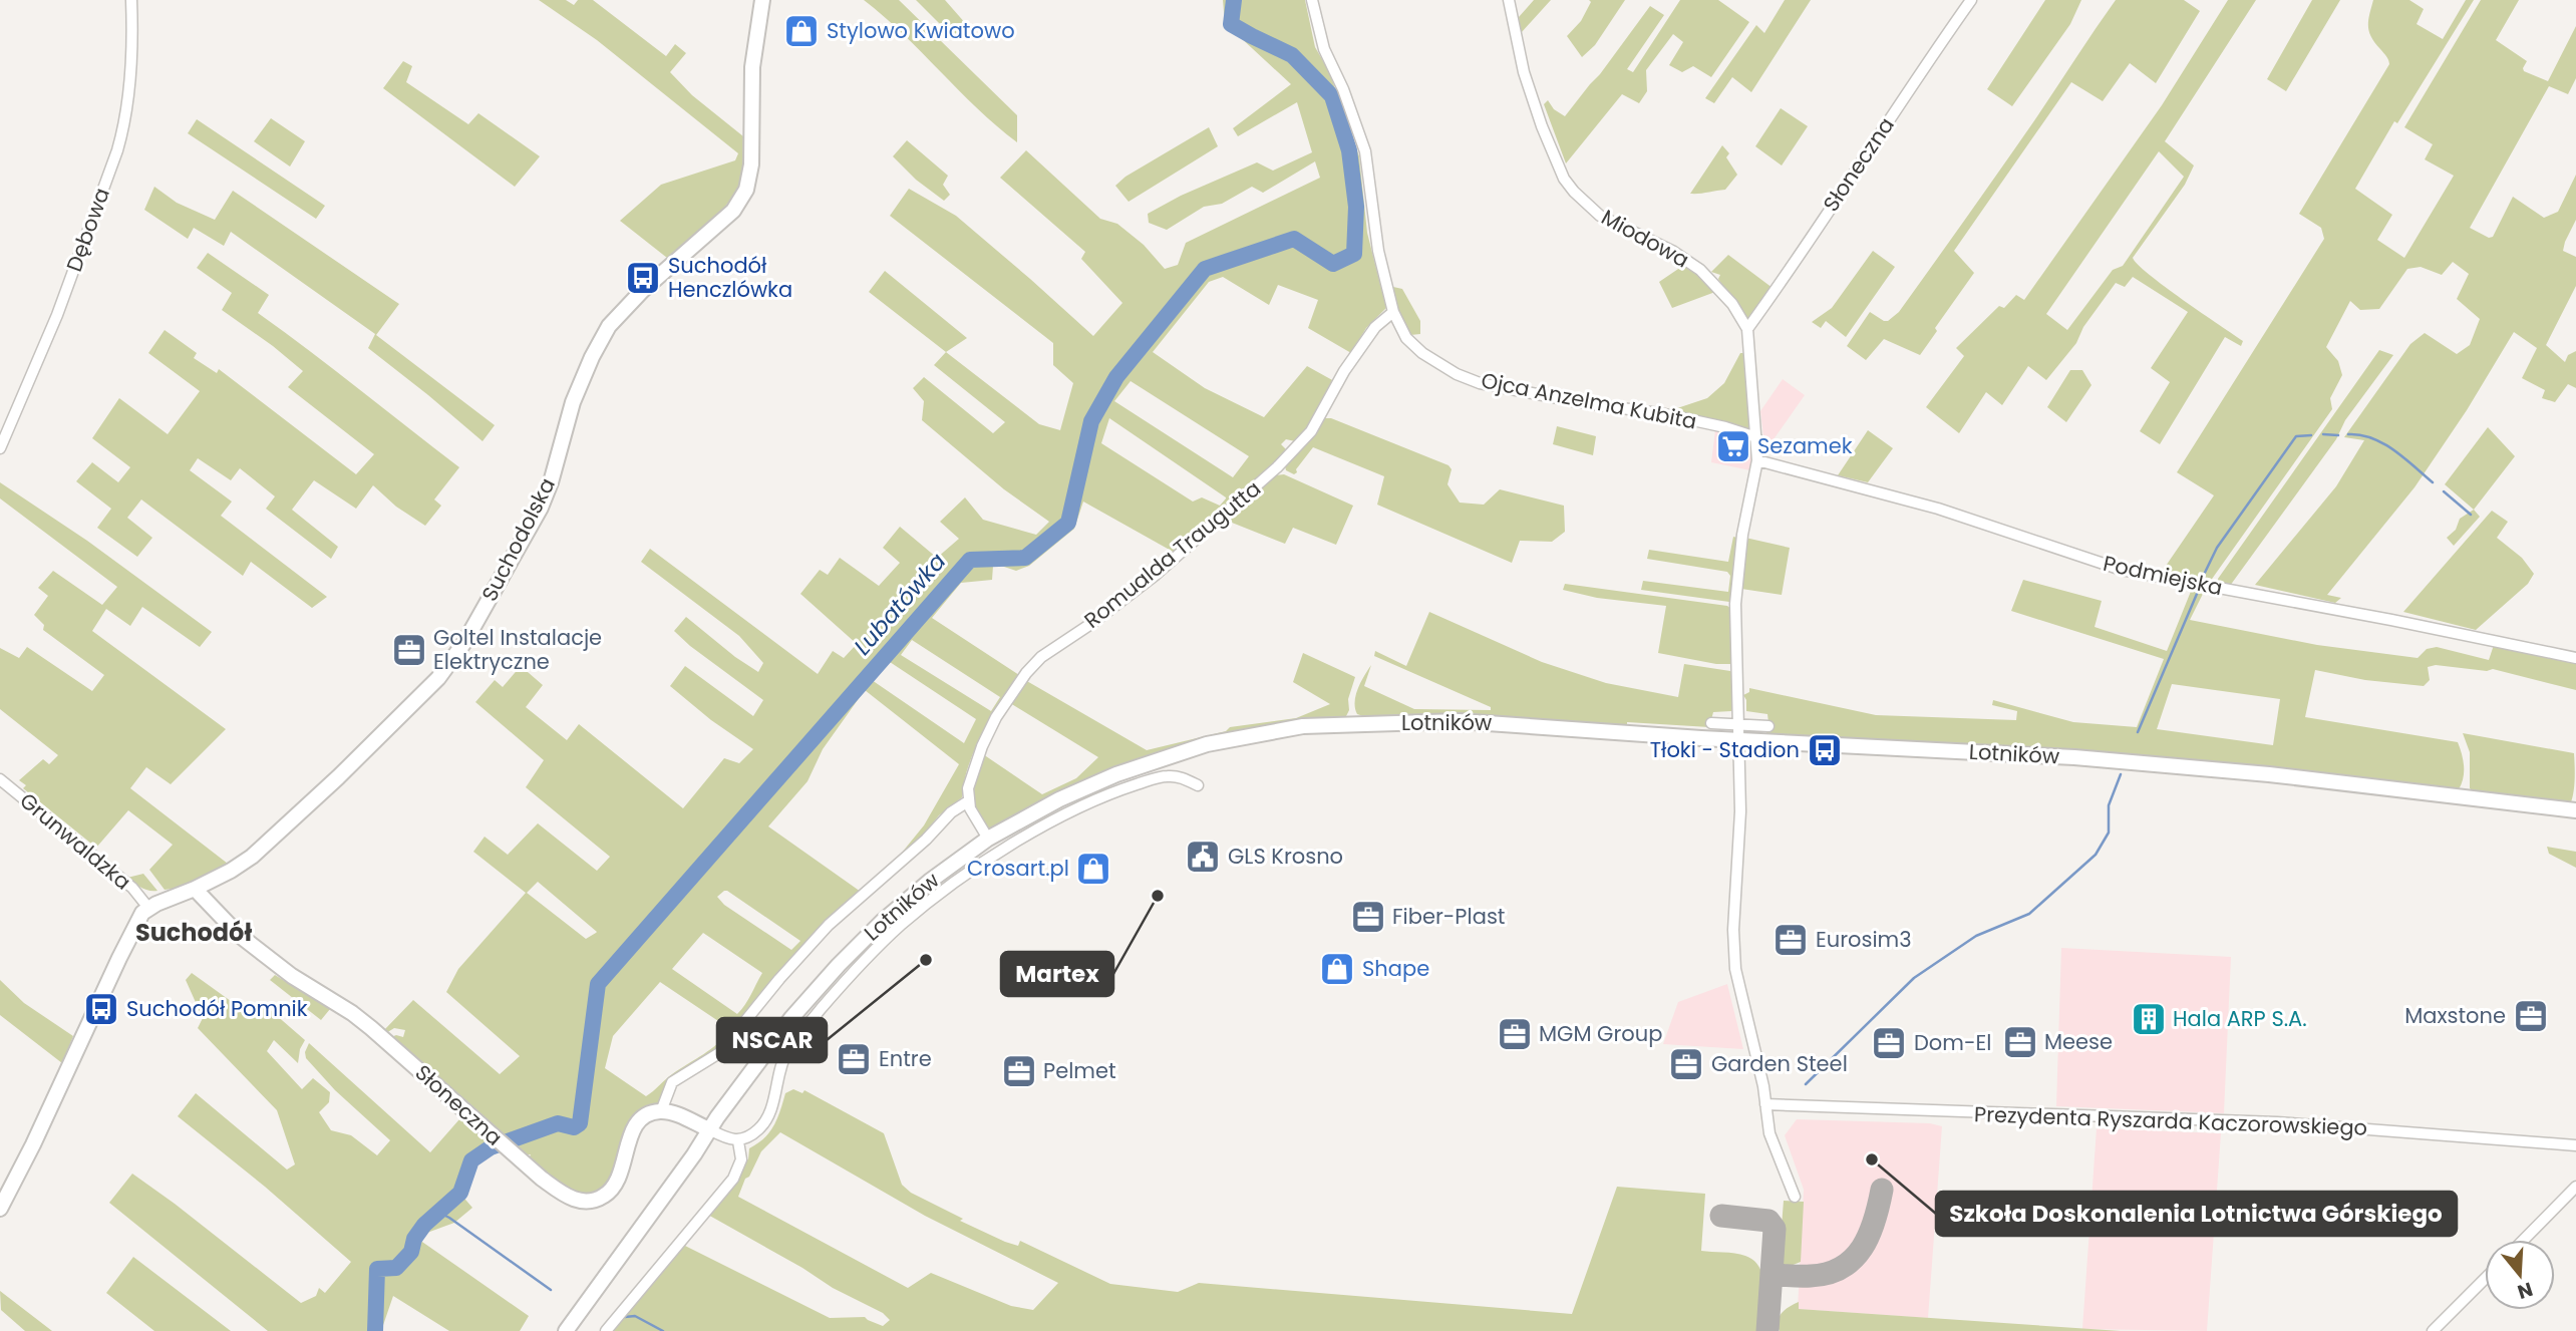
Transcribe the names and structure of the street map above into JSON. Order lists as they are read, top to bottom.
{
  "streets": {
    "street": [
      "Słoneczna",
      "Dębowa",
      "Miodowa",
      "Ojca Anzelma Kubita",
      "Suchodolska",
      "Romualda Traugutta",
      "Podmiejska",
      "Lotników",
      "Grunwaldzka",
      "Prezydenta Ryszarda Kaczorowskiego"
    ]
  },
  "crossings": [
    ["Słoneczna", "Miodowa"],
    ["Słoneczna", "Suchodolska"],
    ["Miodowa", "Ojca Anzelma Kubita"],
    ["Miodowa", "Podmiejska"],
    ["Miodowa", "Lotników"],
    ["Miodowa", "Prezydenta Ryszarda Kaczorowskiego"],
    ["Ojca Anzelma Kubita", "Romualda Traugutta"],
    ["Suchodolska", "Grunwaldzka"]
  ],
  "districts": ["Suchodół"],
  "water": ["Lubatówka"],
  "places": {
    "shop": ["Stylowo Kwiatowo", "Crosart.pl", "Shape"],
    "bus stop": ["Suchodół Henczlówka", "Tłoki - Stadion", "Suchodół Pomnik"],
    "supermarket": ["Sezamek"],
    "office": [
      "Goltel Instalacje Elektryczne",
      "Fiber-Plast",
      "Eurosim3",
      "Maxstone",
      "MGM Group",
      "Meese",
      "Dom-El",
      "Entre",
      "Garden Steel",
      "Pelmet"
    ],
    "public building": ["GLS Krosno"],
    "other": ["Martex", "NSCAR", "Szkoła Doskonalenia Lotnictwa Górskiego"],
    "building": ["Hala ARP S.A."]
  },
  "north": "bottom"
}
